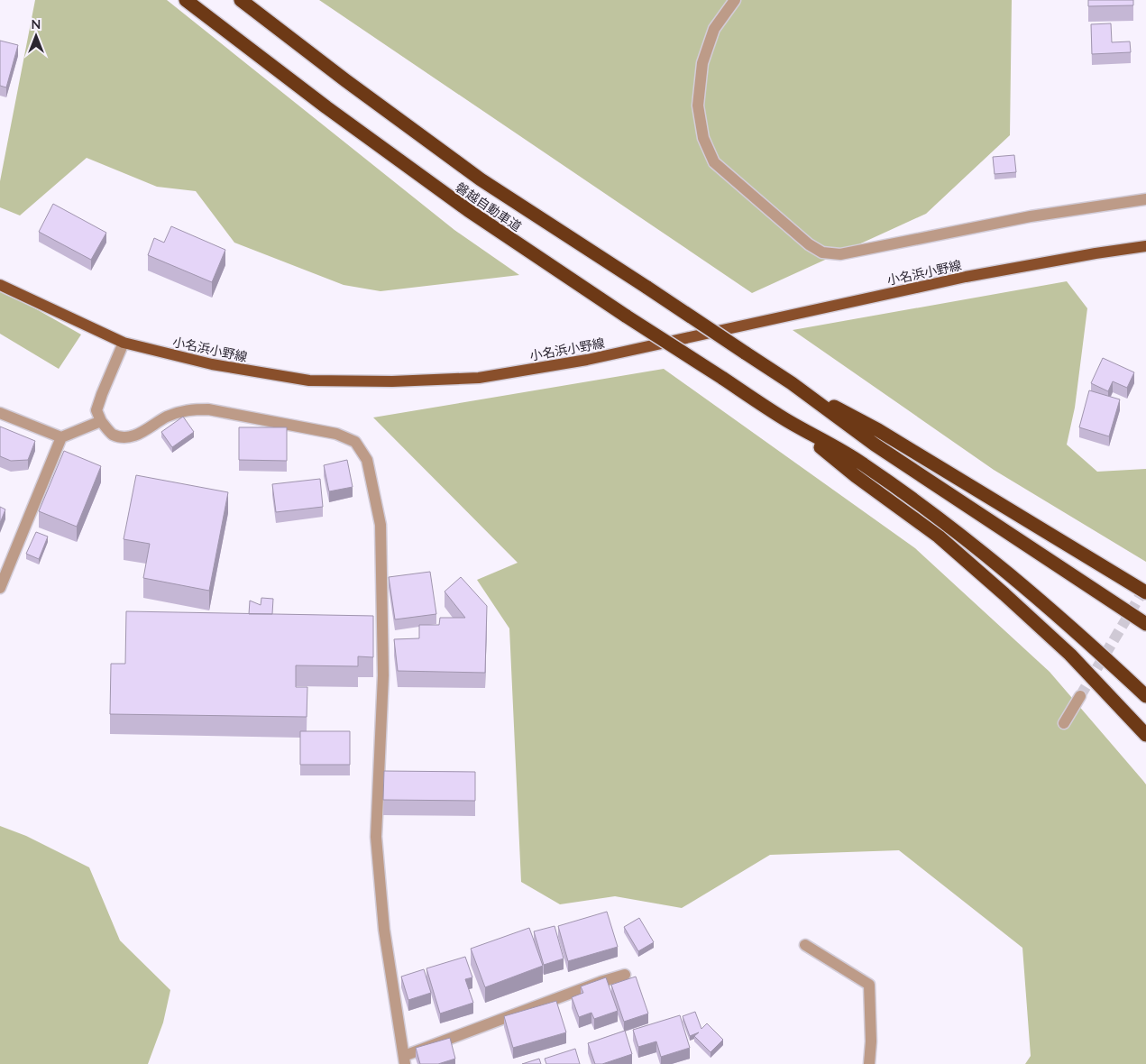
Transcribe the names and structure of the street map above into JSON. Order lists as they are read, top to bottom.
{
  "streets": {
    "highway": ["磐越自動車道"],
    "main road": ["小名浜小野線"]
  },
  "north": "top"
}
